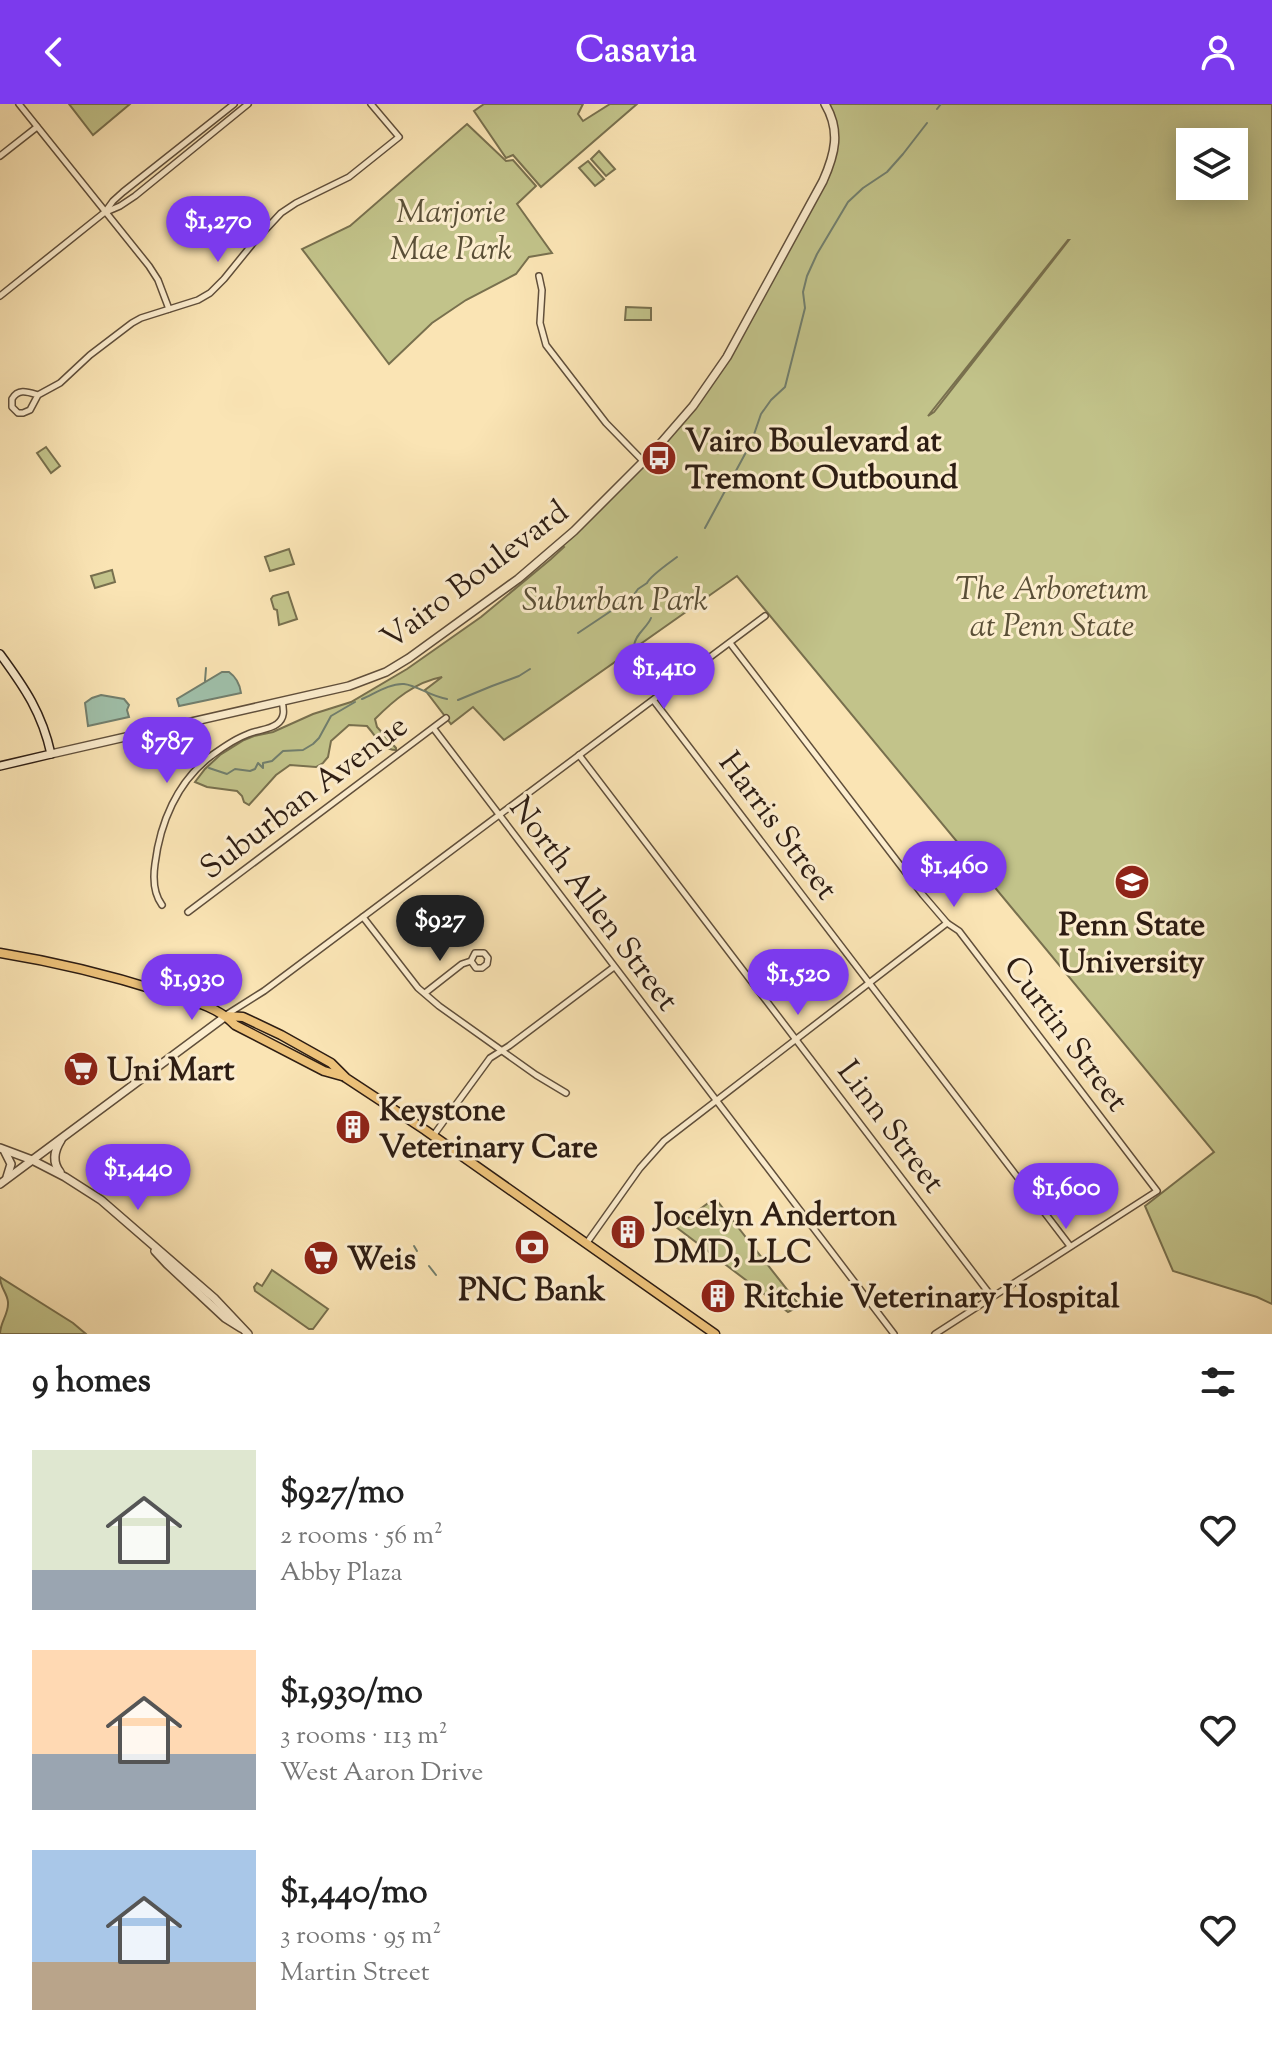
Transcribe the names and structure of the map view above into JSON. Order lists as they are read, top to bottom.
{
  "streets": {
    "street": [
      "Vairo Boulevard",
      "Suburban Avenue",
      "Harris Street",
      "North Allen Street",
      "Curtin Street",
      "Linn Street"
    ]
  },
  "crossings": [
    ["Suburban Avenue", "North Allen Street"],
    ["Harris Street", "Curtin Street"]
  ],
  "parks": ["Marjorie Mae Park", "The Arboretum at Penn State", "Suburban Park"],
  "places": {
    "bus stop": ["Vairo Boulevard at Tremont Outbound"],
    "school or university": ["Penn State University"],
    "supermarket": ["Uni Mart", "Weis"],
    "building": ["Keystone Veterinary Care", "Jocelyn Anderton DMD, LLC", "Ritchie Veterinary Hospital"],
    "bank": ["PNC Bank"]
  },
  "page": {
    "header": "Casavia",
    "price": [
      "$1,270",
      "$1,410",
      "$787",
      "$1,460",
      "$927",
      "$1,520",
      "$1,930",
      "$1,440",
      "$1,600"
    ],
    "heading": "9 homes",
    "list": [
      {
        "name": "$927/mo",
        "note": "2 rooms · 56 m² · Abby Plaza"
      },
      {
        "name": "$1,930/mo",
        "note": "3 rooms · 113 m² · West Aaron Drive"
      },
      {
        "name": "$1,440/mo",
        "note": "3 rooms · 95 m² · Martin Street"
      }
    ]
  }
}
